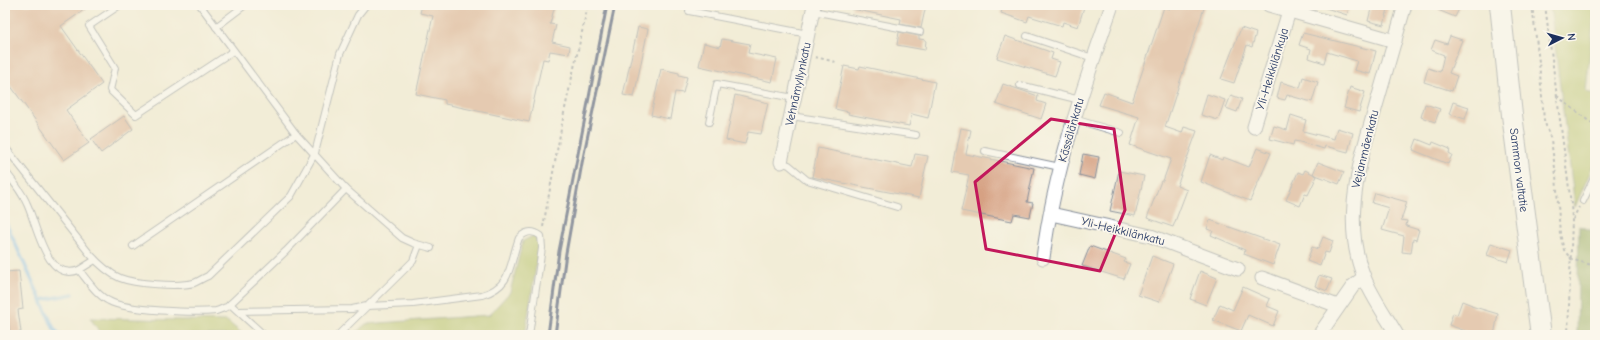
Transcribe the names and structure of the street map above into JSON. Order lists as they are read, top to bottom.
{
  "streets": {
    "main road": ["Sammon valtatie"],
    "street": [
      "Yli-Heikkilänkuja",
      "Vehnämyllynkatu",
      "Kässälänkatu",
      "Veijanmäenkatu",
      "Yli-Heikkilänkatu"
    ]
  },
  "crossings": [
    ["Yli-Heikkilänkuja", "Veijanmäenkatu"],
    ["Kässälänkatu", "Yli-Heikkilänkatu"]
  ],
  "north": "right"
}
